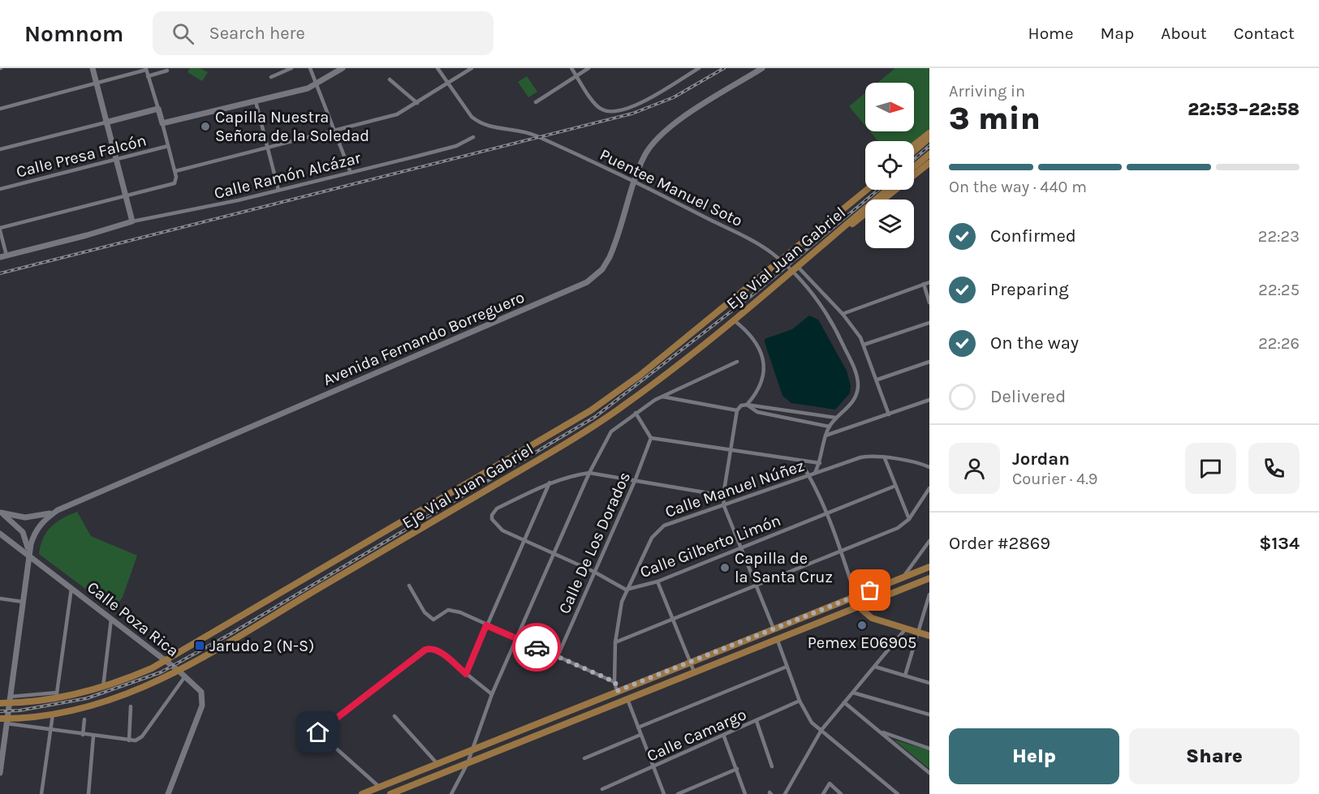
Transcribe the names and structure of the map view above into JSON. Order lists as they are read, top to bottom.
{
  "streets": {
    "main road": ["Eje Vial Juan Gabriel", "Avenida Fernando Borreguero", "Calle Poza Rica"],
    "street": [
      "Calle Presa Falcón",
      "Calle Ramón Alcázar",
      "Puentee Manuel Soto",
      "Calle Manuel Núñez",
      "Calle De Los Dorados",
      "Calle Gilberto Limón",
      "Calle Camargo"
    ]
  },
  "crossings": [
    ["Puentee Manuel Soto", "Calle Manuel Núñez"],
    ["Eje Vial Juan Gabriel", "Calle Poza Rica"],
    ["Avenida Fernando Borreguero", "Calle Poza Rica"],
    ["Calle Manuel Núñez", "Calle Gilberto Limón"],
    ["Calle De Los Dorados", "Calle Gilberto Limón"]
  ],
  "places": {
    "other": ["Capilla Nuestra Señora de la Soledad", "Capilla de la Santa Cruz", "Pemex E06905"],
    "transit": ["Jarudo 2 (N-S)"]
  },
  "north": "right",
  "page": {
    "header": "Nomnom",
    "search": "Search here",
    "nav": [
      "Home",
      "Map",
      "About",
      "Contact"
    ],
    "heading": ["3 min", "Arriving in", "22:53–22:58"],
    "panel": [
      "Jordan",
      "Courier · 4.9",
      "Order #2869",
      "$134"
    ],
    "bar": "On the way · 440 m",
    "list": [
      ["Confirmed", "22:23"],
      ["Preparing", "22:25"],
      ["On the way", "22:26"],
      "Delivered"
    ],
    "buttons": ["Help", "Share"]
  }
}
